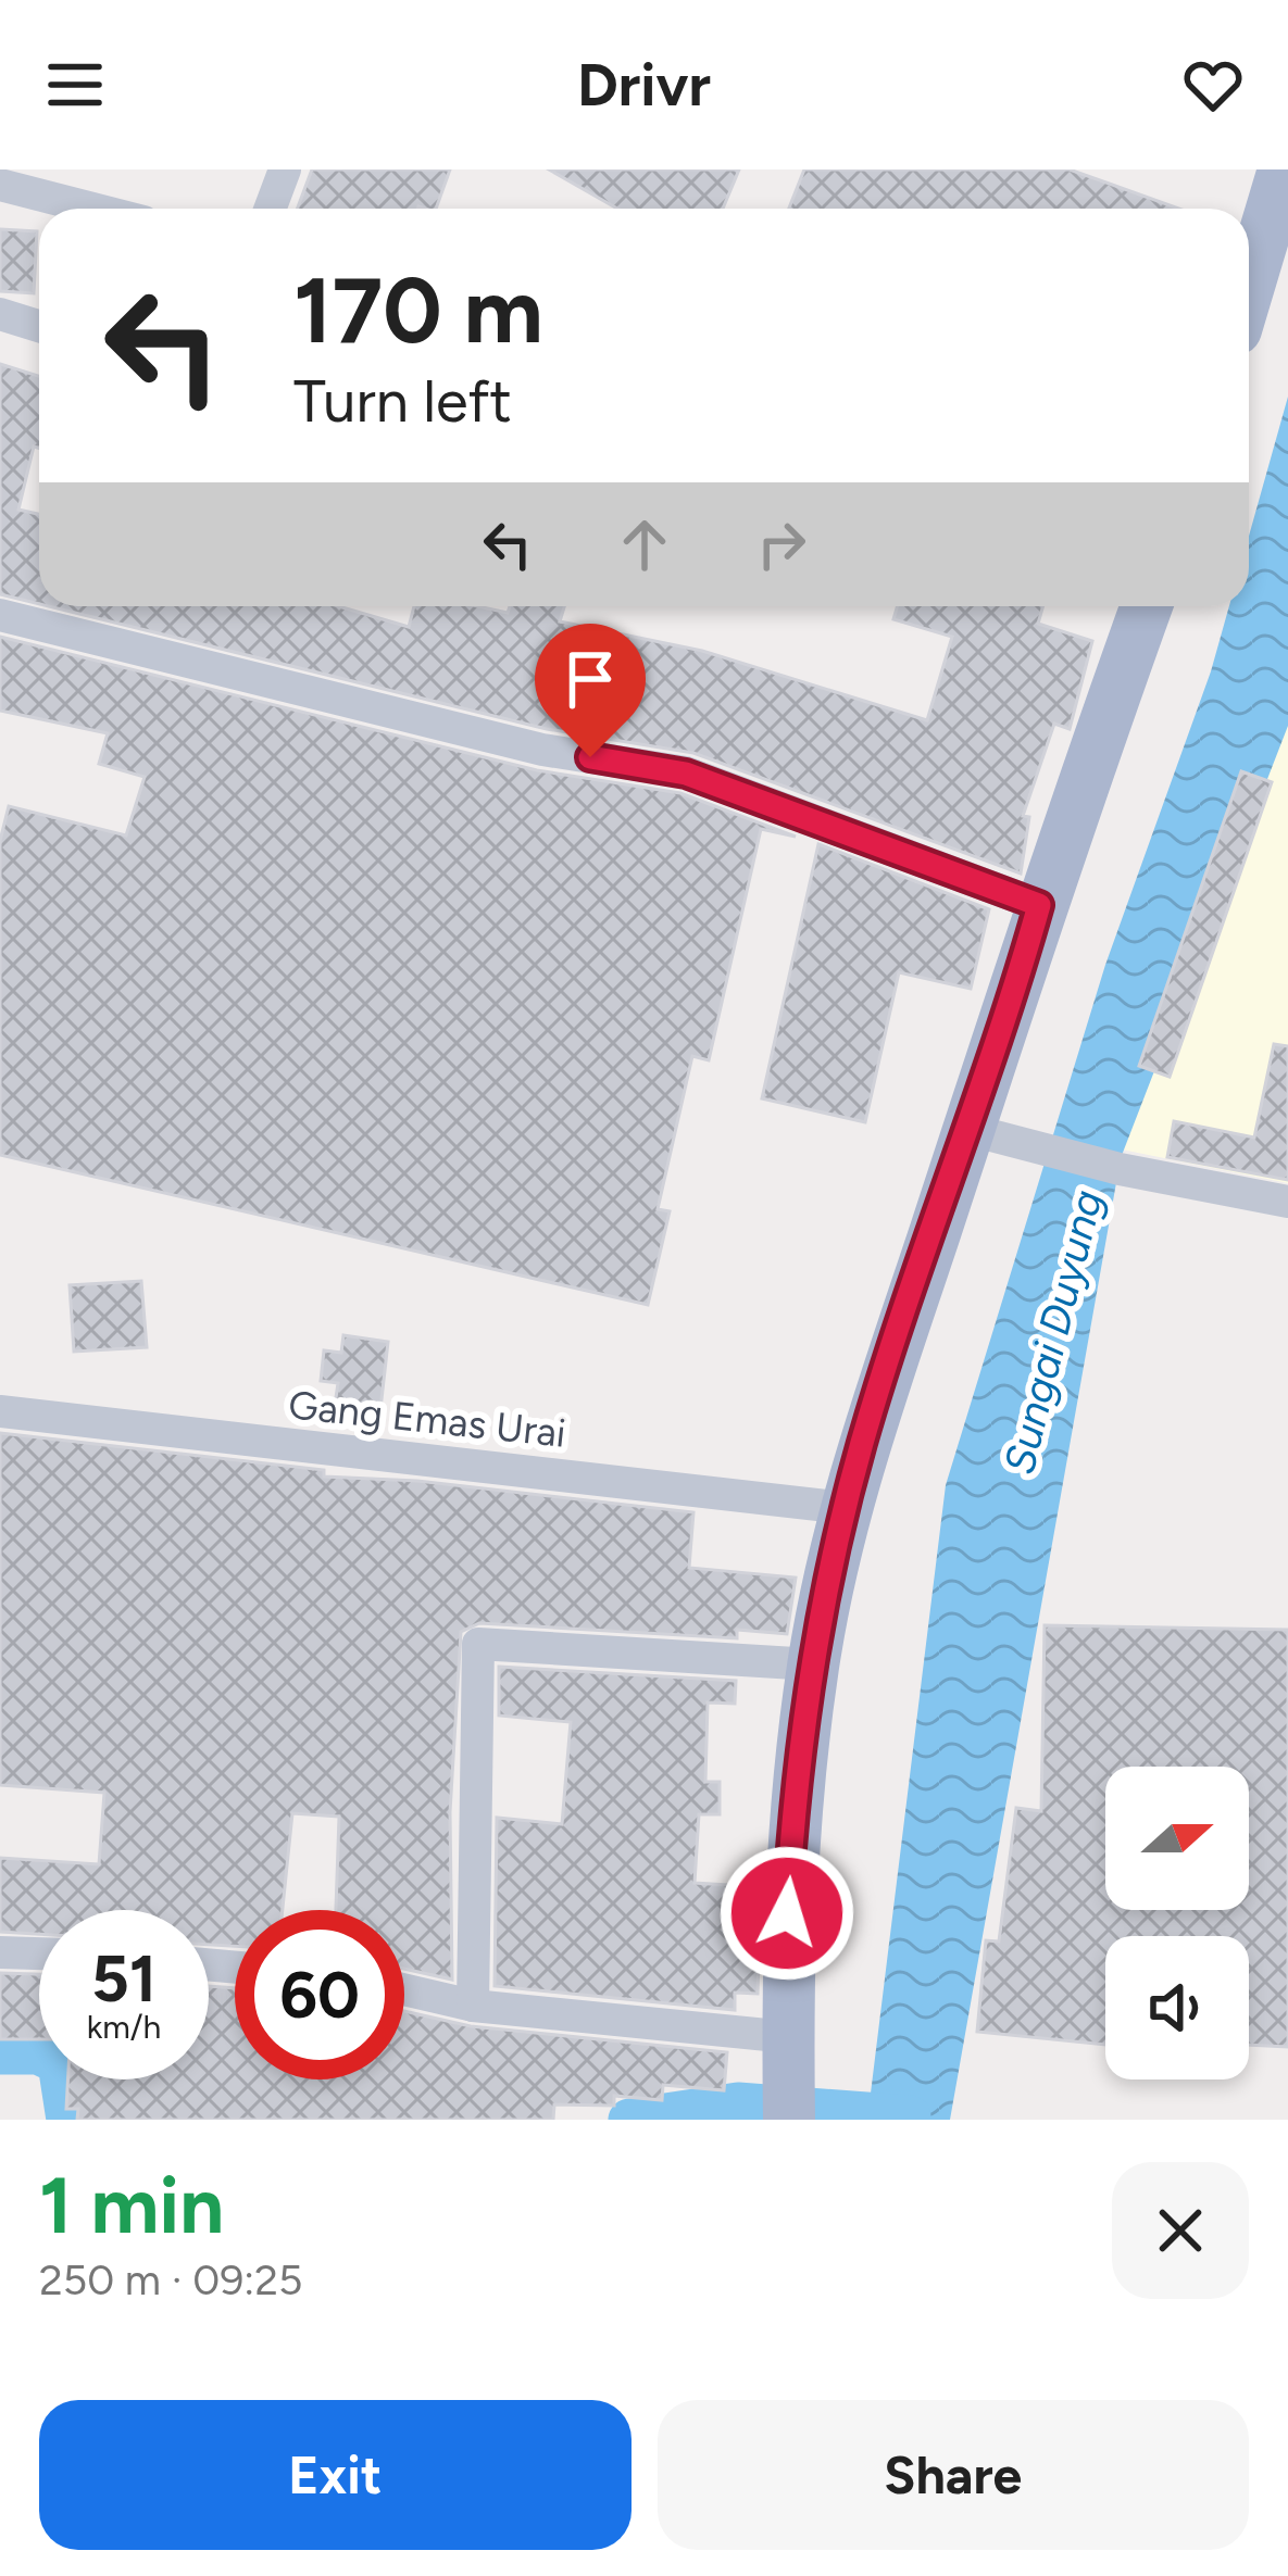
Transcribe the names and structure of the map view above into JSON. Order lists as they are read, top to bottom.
{
  "streets": {
    "street": ["Gang Emas Urai"]
  },
  "water": ["Sungai Duyung"],
  "north": "right",
  "page": {
    "header": "Drivr",
    "turn": ["170 m", "Turn left"],
    "speed": "51 km/h",
    "limit": "60",
    "heading": ["1 min", "250 m · 09:25"],
    "buttons": ["Exit", "Share"]
  }
}
